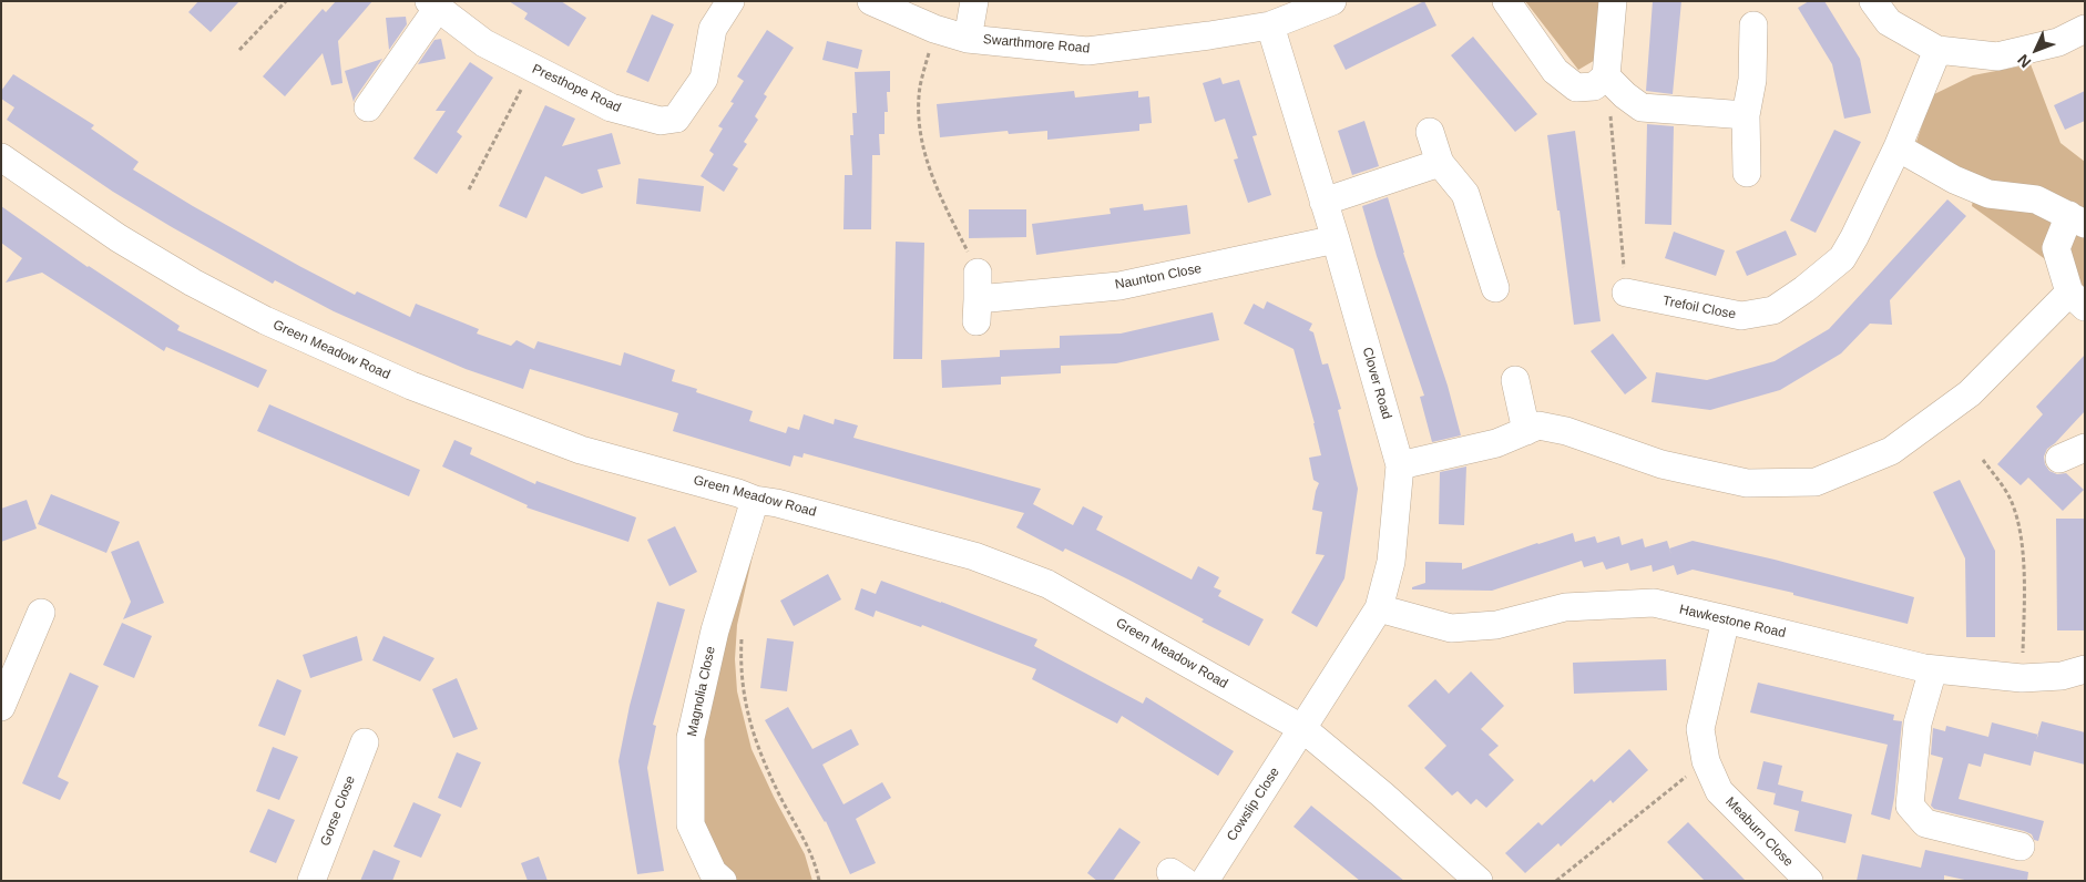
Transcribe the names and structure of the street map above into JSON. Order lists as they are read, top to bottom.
{
  "streets": {
    "street": [
      "Swarthmore Road",
      "Presthope Road",
      "Naunton Close",
      "Trefoil Close",
      "Green Meadow Road",
      "Clover Road",
      "Hawkestone Road",
      "Magnolia Close",
      "Cowslip Close",
      "Gorse Close",
      "Meaburn Close"
    ]
  },
  "crossings": [
    ["Swarthmore Road", "Clover Road"],
    ["Naunton Close", "Clover Road"],
    ["Green Meadow Road", "Clover Road"],
    ["Green Meadow Road", "Magnolia Close"],
    ["Green Meadow Road", "Cowslip Close"],
    ["Clover Road", "Hawkestone Road"],
    ["Clover Road", "Cowslip Close"],
    ["Hawkestone Road", "Meaburn Close"]
  ],
  "north": "bottom left"
}
